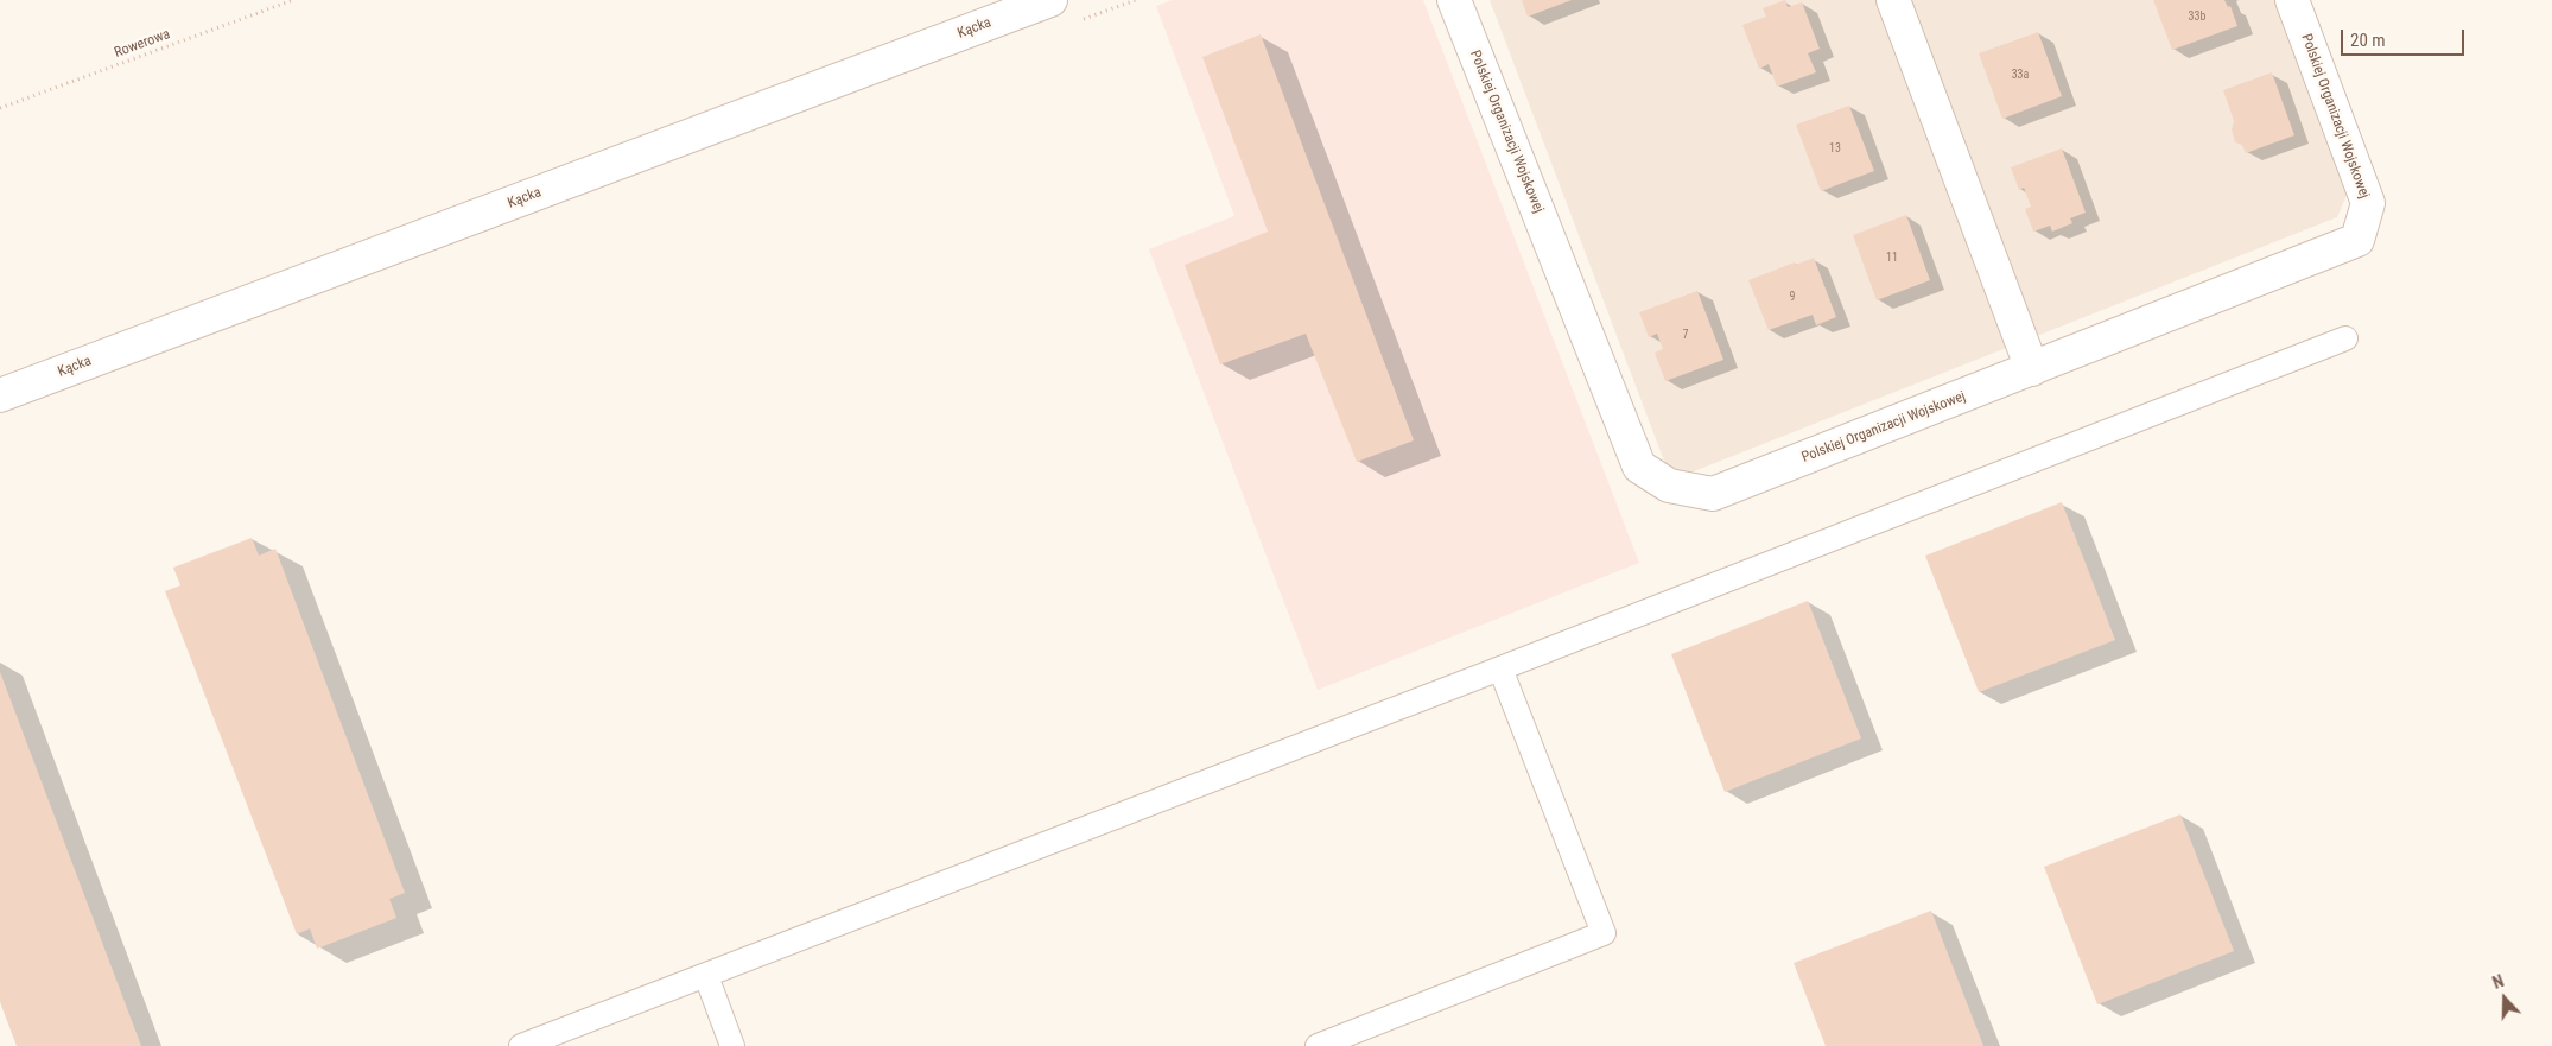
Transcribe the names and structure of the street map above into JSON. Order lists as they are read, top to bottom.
{
  "streets": {
    "street": ["Kącka", "Polskiej Organizacji Wojskowej"],
    "path": ["Rowerowa"]
  },
  "house_numbers": [
    "33b",
    "33a",
    "13",
    "11",
    "9",
    "7"
  ],
  "scale_bar": "20 m",
  "north": "top"
}
